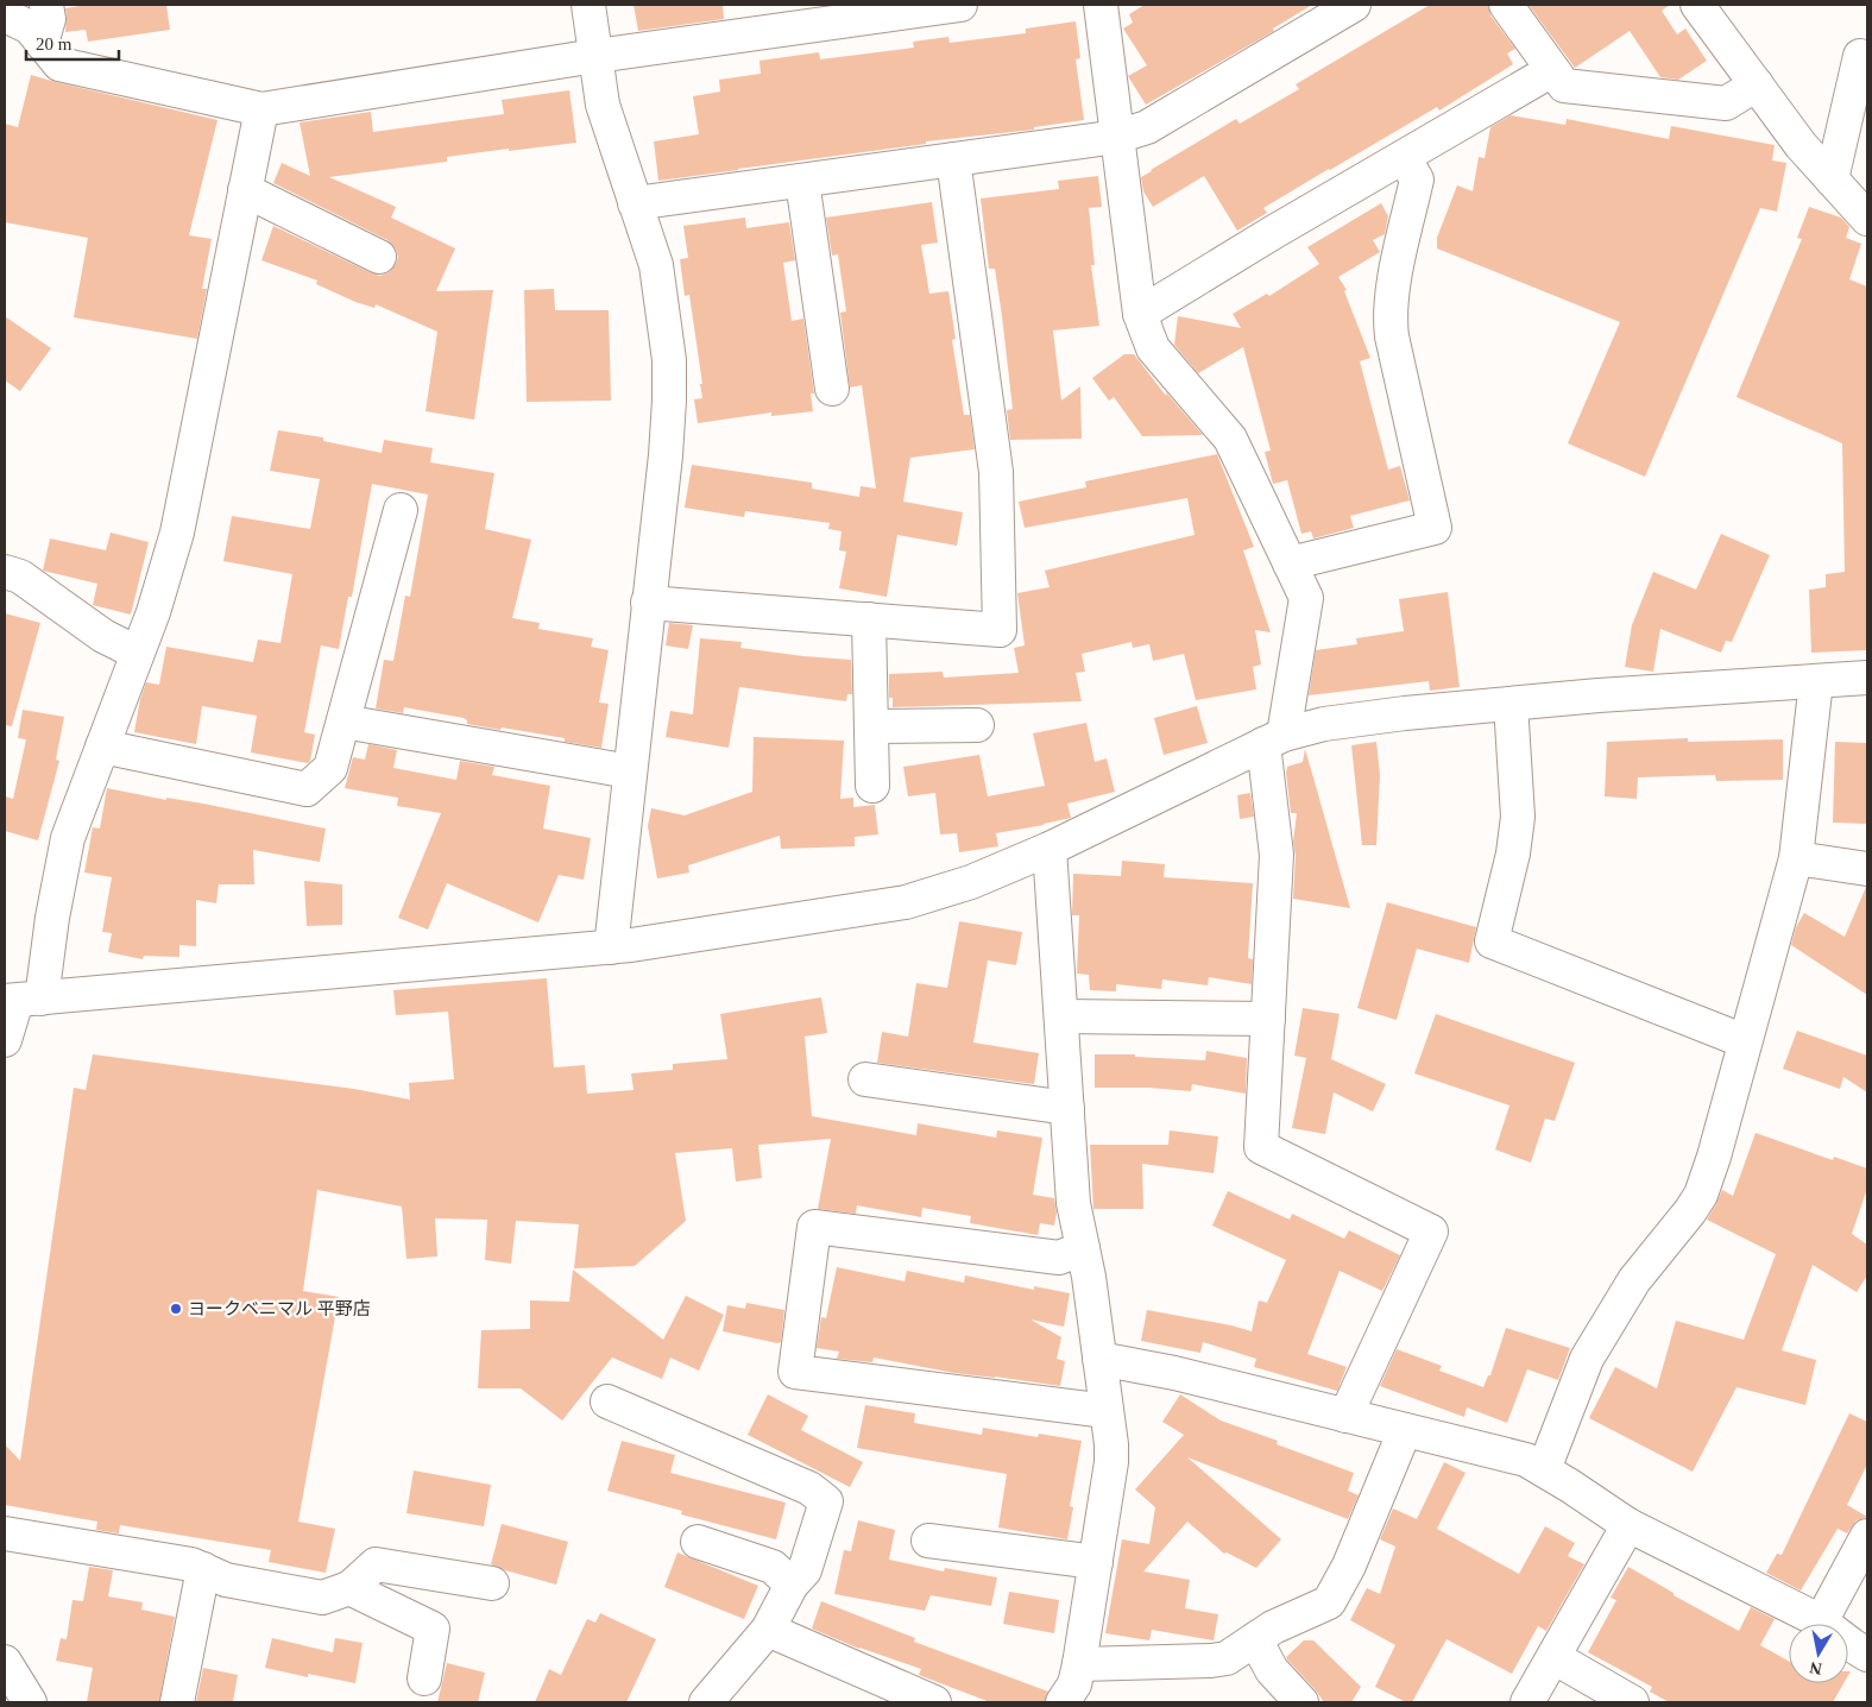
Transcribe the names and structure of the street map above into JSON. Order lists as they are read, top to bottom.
{
  "places": ["ヨークベニマル 平野店"],
  "scale_bar": "20 m",
  "north": "bottom"
}
